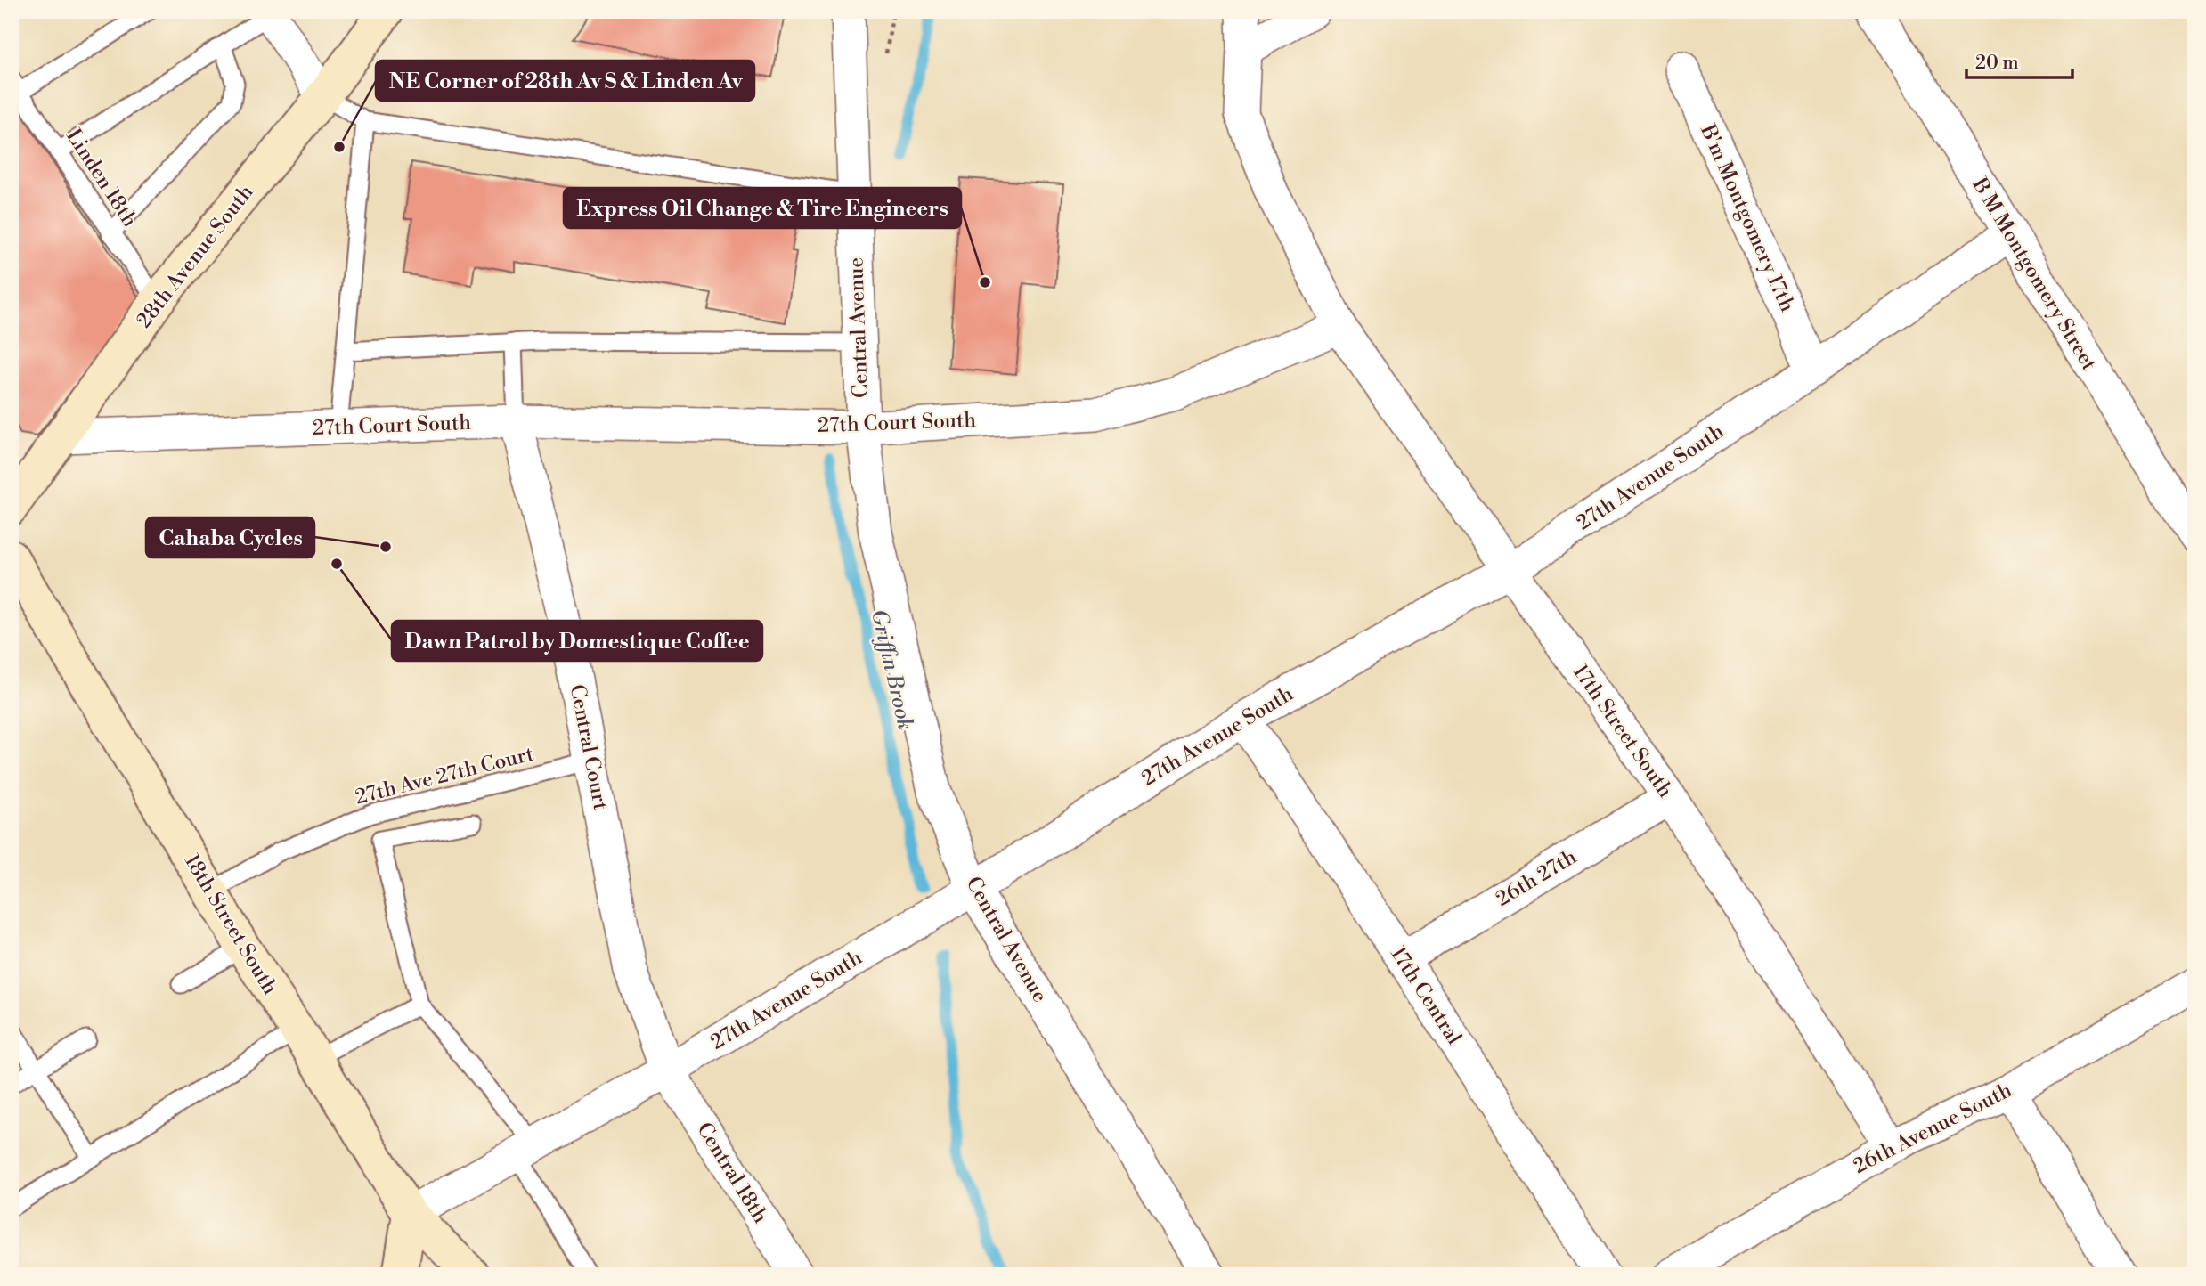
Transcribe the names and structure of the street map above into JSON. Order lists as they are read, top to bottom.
{
  "streets": {
    "main road": ["28th Avenue South", "18th Street South"],
    "street": [
      "B'm Montgomery 17th",
      "B M Montgomery Street",
      "Central Avenue",
      "27th Court South",
      "27th Avenue South",
      "17th Street South",
      "Central Court",
      "26th 27th",
      "17th Central",
      "26th Avenue South",
      "Central 18th"
    ],
    "lane": ["Linden 18th", "27th Ave 27th Court"]
  },
  "crossings": [
    ["Linden 18th", "28th Avenue South"],
    ["B'm Montgomery 17th", "27th Avenue South"],
    ["28th Avenue South", "27th Court South"],
    ["B M Montgomery Street", "27th Avenue South"],
    ["Central Avenue", "27th Court South"],
    ["Central Avenue", "27th Avenue South"],
    ["27th Court South", "17th Street South"],
    ["27th Court South", "Central Court"],
    ["27th Avenue South", "17th Street South"],
    ["27th Avenue South", "Central Court"],
    ["27th Avenue South", "18th Street South"],
    ["27th Avenue South", "17th Central"],
    ["27th Avenue South", "Central 18th"],
    ["17th Street South", "26th 27th"],
    ["17th Street South", "26th Avenue South"],
    ["Central Court", "27th Ave 27th Court"],
    ["Central Court", "Central 18th"],
    ["27th Ave 27th Court", "18th Street South"],
    ["26th 27th", "17th Central"]
  ],
  "water": ["Griffin Brook"],
  "places": [
    "NE Corner of 28th Av S & Linden Av",
    "Express Oil Change & Tire Engineers",
    "Cahaba Cycles",
    "Dawn Patrol by Domestique Coffee"
  ],
  "scale_bar": "20 m"
}
